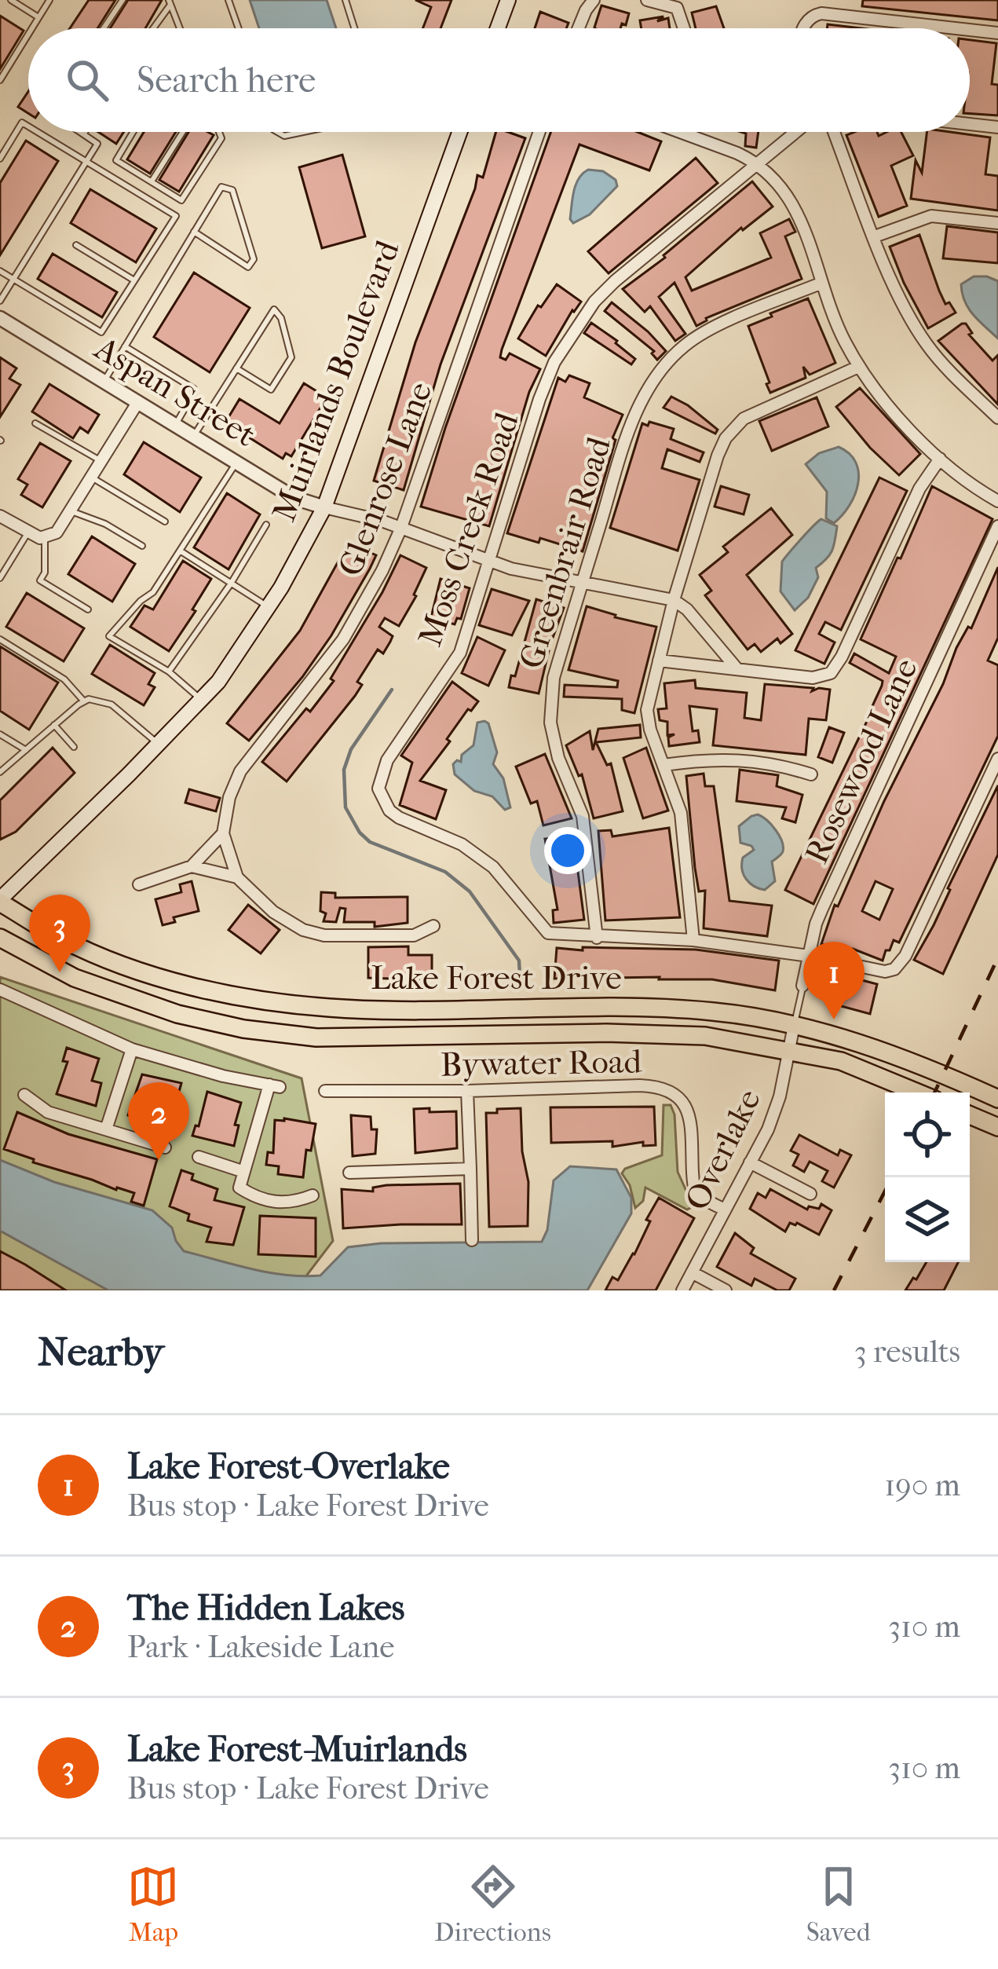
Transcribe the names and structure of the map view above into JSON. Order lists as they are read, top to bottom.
{
  "streets": {
    "main road": ["Muirlands Boulevard", "Lake Forest Drive"],
    "street": [
      "Aspan Street",
      "Glenrose Lane",
      "Moss Creek Road",
      "Greenbrair Road",
      "Rosewood Lane",
      "Bywater Road",
      "Overlake"
    ]
  },
  "crossings": [
    ["Muirlands Boulevard", "Aspan Street"],
    ["Muirlands Boulevard", "Lake Forest Drive"],
    ["Moss Creek Road", "Greenbrair Road"],
    ["Moss Creek Road", "Rosewood Lane"],
    ["Rosewood Lane", "Lake Forest Drive"],
    ["Rosewood Lane", "Overlake"],
    ["Lake Forest Drive", "Overlake"],
    ["Bywater Road", "Overlake"]
  ],
  "page": {
    "search": "Search here",
    "pins": ["3", "1", "2"],
    "heading": ["Nearby", "3 results"],
    "list": [
      {
        "mark": "1",
        "name": "Lake Forest-Overlake",
        "note": "Bus stop · Lake Forest Drive",
        "value": "190 m"
      },
      {
        "mark": "2",
        "name": "The Hidden Lakes",
        "note": "Park · Lakeside Lane",
        "value": "310 m"
      },
      {
        "mark": "3",
        "name": "Lake Forest-Muirlands",
        "note": "Bus stop · Lake Forest Drive",
        "value": "310 m"
      }
    ],
    "nav": ["Map", "Directions", "Saved"]
  }
}
